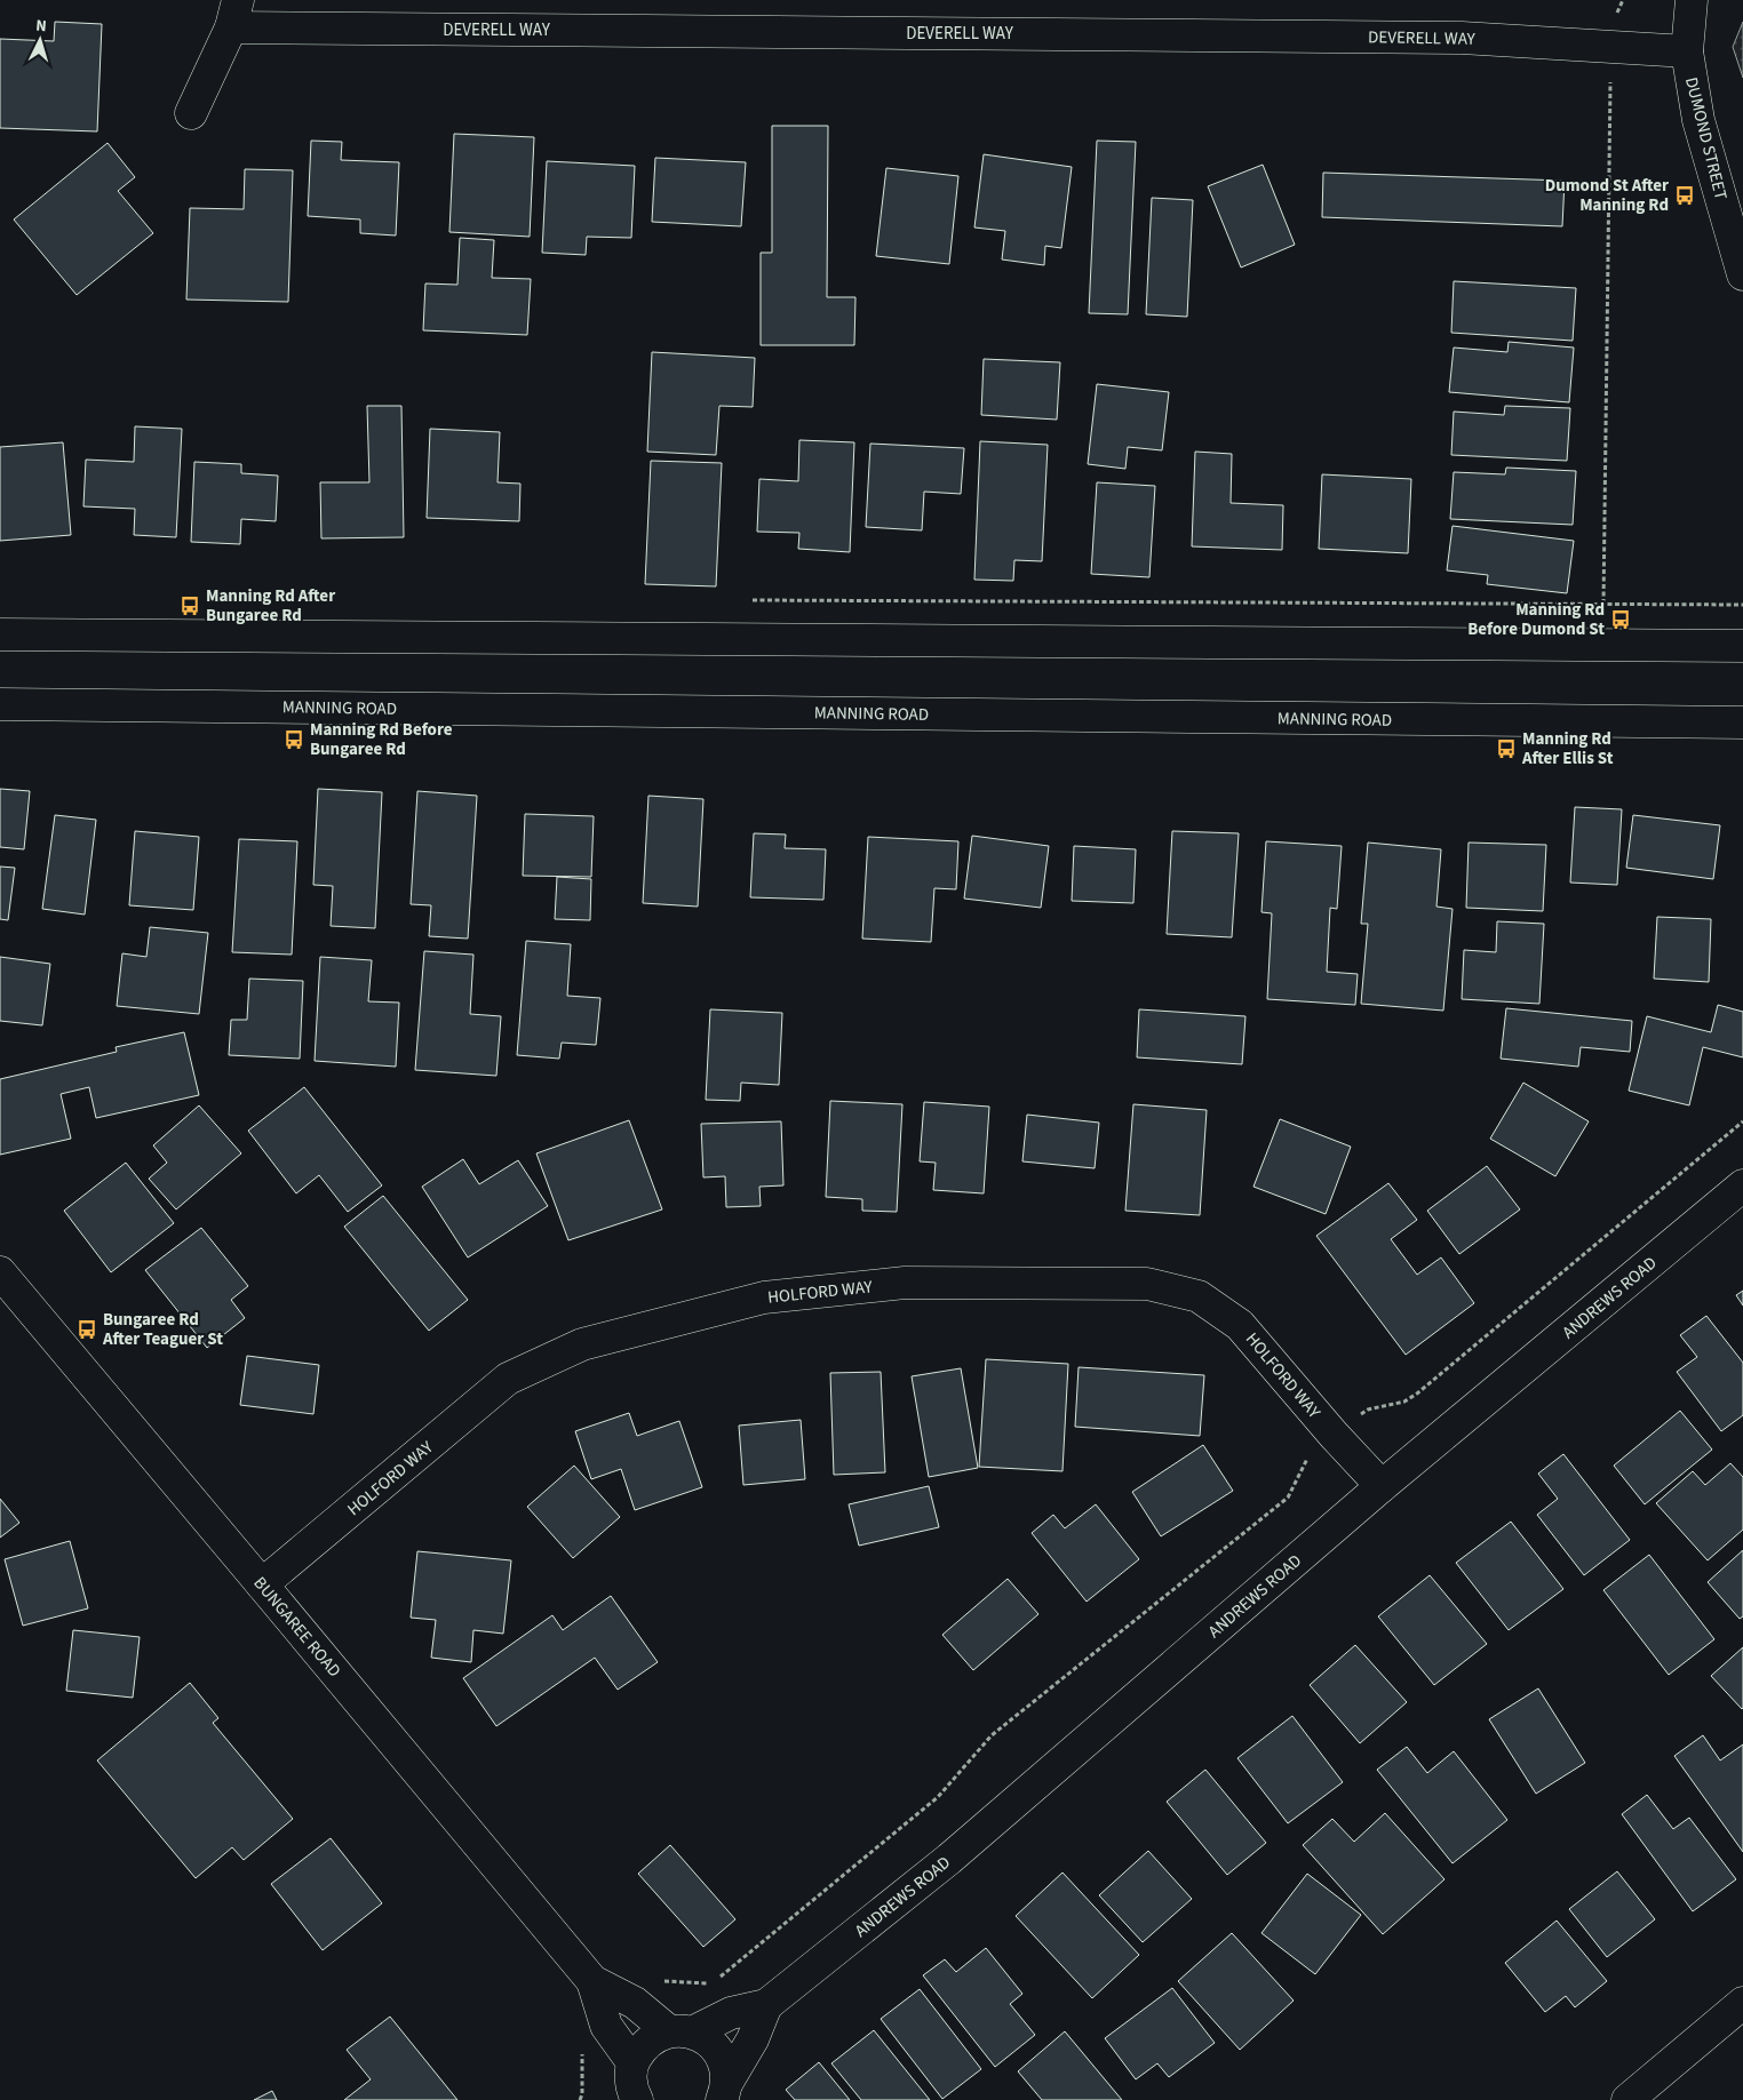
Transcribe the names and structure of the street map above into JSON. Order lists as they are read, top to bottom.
{
  "streets": {
    "street": [
      "DEVERELL WAY",
      "DUMOND STREET",
      "MANNING ROAD",
      "HOLFORD WAY",
      "ANDREWS ROAD",
      "BUNGAREE ROAD"
    ]
  },
  "crossings": [
    ["DEVERELL WAY", "DUMOND STREET"],
    ["HOLFORD WAY", "ANDREWS ROAD"],
    ["HOLFORD WAY", "BUNGAREE ROAD"],
    ["ANDREWS ROAD", "BUNGAREE ROAD"]
  ],
  "places": {
    "bus stop": [
      "Dumond St After Manning Rd",
      "Manning Rd After Bungaree Rd",
      "Manning Rd Before Dumond St",
      "Manning Rd Before Bungaree Rd",
      "Manning Rd After Ellis St",
      "Bungaree Rd After Teaguer St"
    ]
  },
  "north": "top"
}
